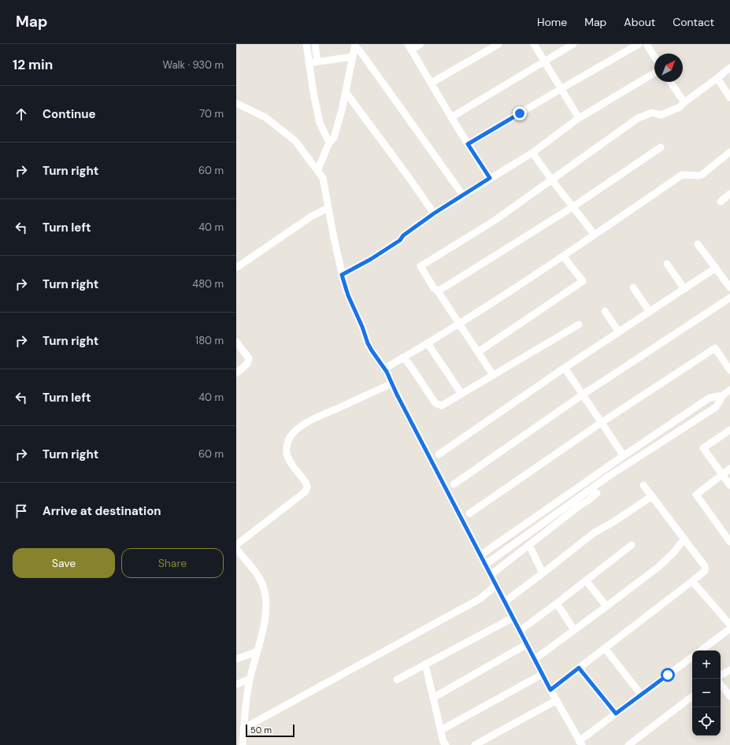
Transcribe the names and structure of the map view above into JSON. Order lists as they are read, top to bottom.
{
  "scale_bar": "50 m",
  "north": "top right",
  "page": {
    "header": "Map",
    "nav": [
      "Home",
      "Map",
      "About",
      "Contact"
    ],
    "heading": ["12 min", "Walk · 930 m"],
    "list": [
      ["Continue", "70 m"],
      ["Turn right", "60 m"],
      ["Turn left", "40 m"],
      ["Turn right", "480 m"],
      ["Turn right", "180 m"],
      ["Turn left", "40 m"],
      ["Turn right", "60 m"],
      "Arrive at destination"
    ],
    "buttons": ["Save", "Share"],
    "map_buttons": ["+", "−"],
    "scale": "50 m"
  }
}
